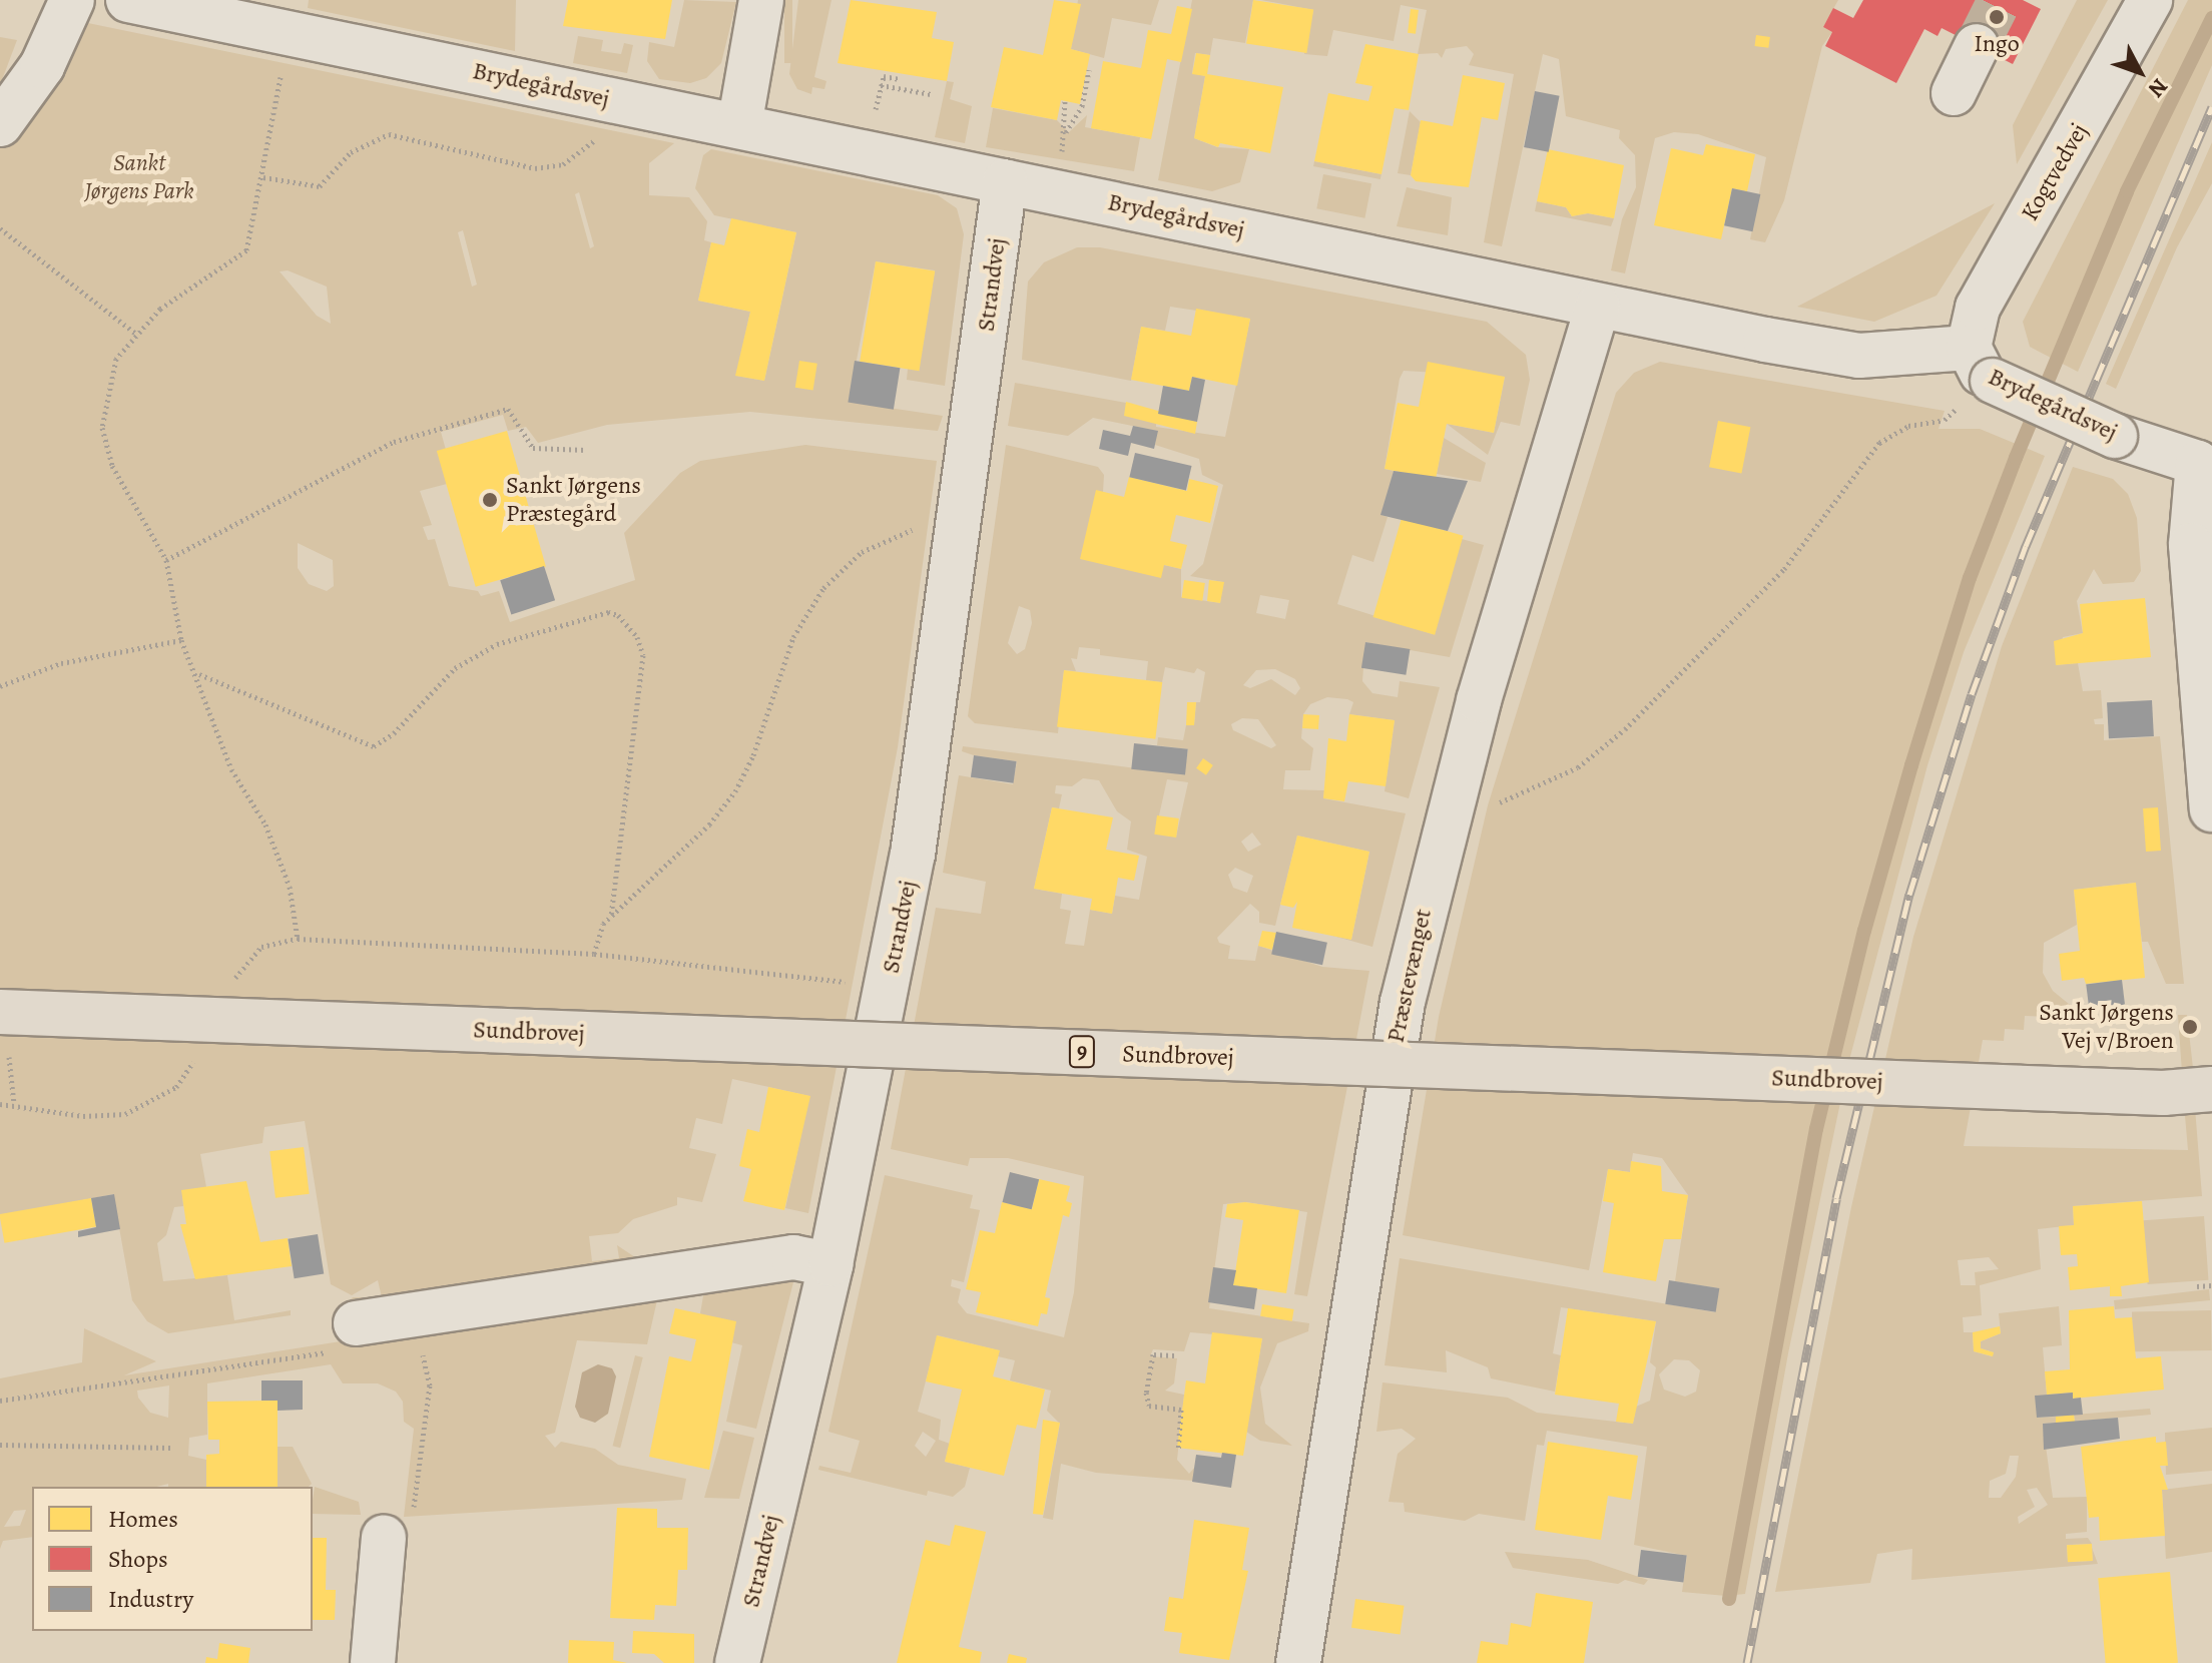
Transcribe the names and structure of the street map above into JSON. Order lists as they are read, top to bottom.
{
  "streets": {
    "main road": ["Sundbrovej", "9"],
    "street": [
      "Brydegårdsvej",
      "Kogtvedvej",
      "Strandvej",
      "Præstevænget"
    ]
  },
  "crossings": [
    ["Brydegårdsvej", "Kogtvedvej"],
    ["Brydegårdsvej", "Strandvej"],
    ["Brydegårdsvej", "Præstevænget"]
  ],
  "parks": ["Sankt Jørgens Park"],
  "places": ["Ingo", "Sankt Jørgens Præstegård", "Sankt Jørgens Vej v/Broen"],
  "legend": ["Homes", "Shops", "Industry"],
  "north": "bottom right"
}
